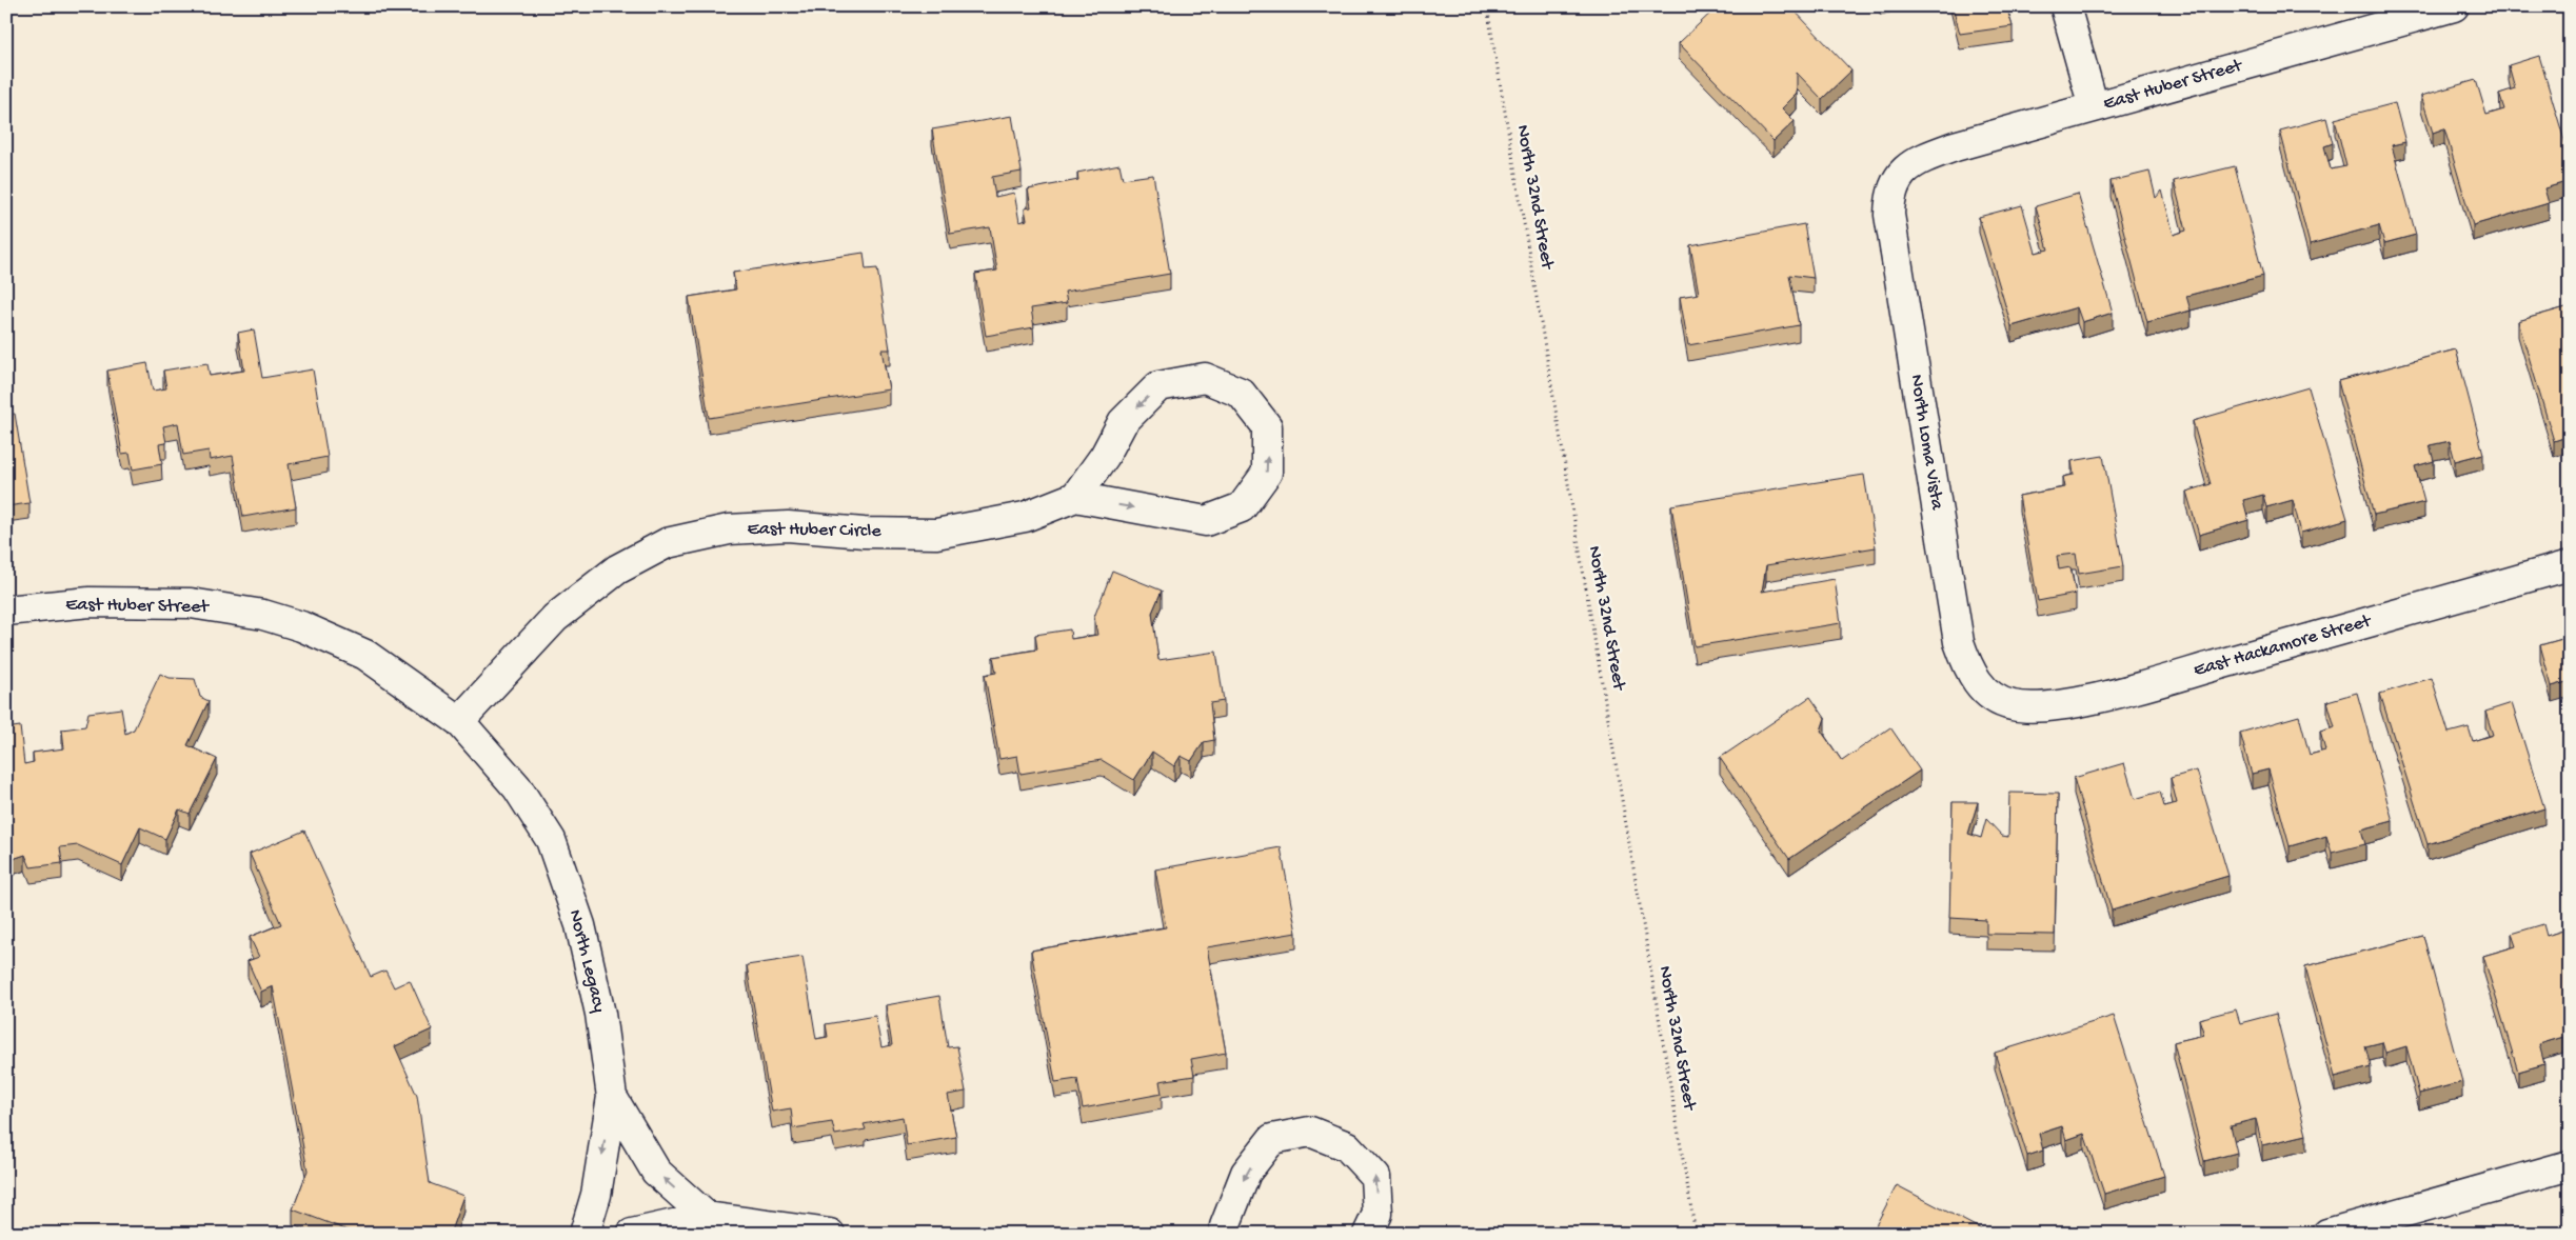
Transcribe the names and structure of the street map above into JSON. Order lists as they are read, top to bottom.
{
  "streets": {
    "street": [
      "East Huber Street",
      "North Loma Vista",
      "East Huber Circle",
      "East Hackamore Street",
      "North Legacy"
    ],
    "path": ["North 32nd Street"]
  },
  "crossings": [
    ["East Huber Street", "North Loma Vista"],
    ["East Huber Street", "East Huber Circle"],
    ["East Huber Street", "North Legacy"],
    ["North Loma Vista", "East Hackamore Street"],
    ["East Huber Circle", "North Legacy"]
  ]
}
